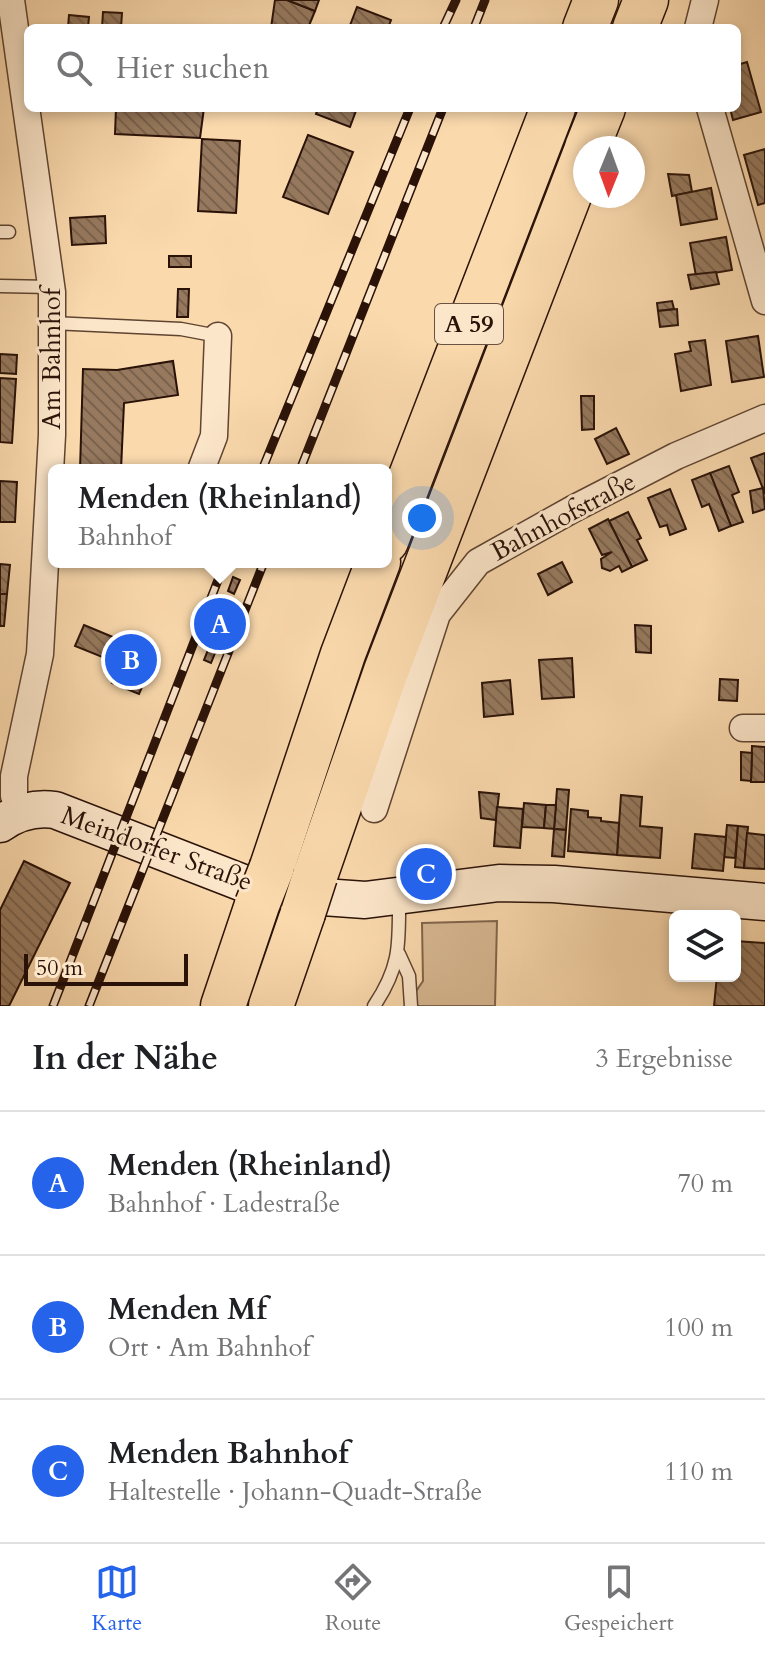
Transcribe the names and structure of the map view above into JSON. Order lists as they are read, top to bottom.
{
  "streets": {
    "highway": ["A 59"],
    "main road": ["Meindorfer Straße"],
    "street": ["Am Bahnhof", "Bahnhofstraße"]
  },
  "crossings": [
    ["Am Bahnhof", "Meindorfer Straße"]
  ],
  "scale_bar": "50 m",
  "north": "bottom",
  "page": {
    "search": "Hier suchen",
    "popup": ["Menden (Rheinland)", "Bahnhof"],
    "pins": ["A", "B", "C"],
    "scale": "50 m",
    "heading": ["In der Nähe", "3 Ergebnisse"],
    "list": [
      {
        "mark": "A",
        "name": "Menden (Rheinland)",
        "note": "Bahnhof · Ladestraße",
        "value": "70 m"
      },
      {
        "mark": "B",
        "name": "Menden Mf",
        "note": "Ort · Am Bahnhof",
        "value": "100 m"
      },
      {
        "mark": "C",
        "name": "Menden Bahnhof",
        "note": "Haltestelle · Johann-Quadt-Straße",
        "value": "110 m"
      }
    ],
    "nav": ["Karte", "Route", "Gespeichert"]
  }
}
